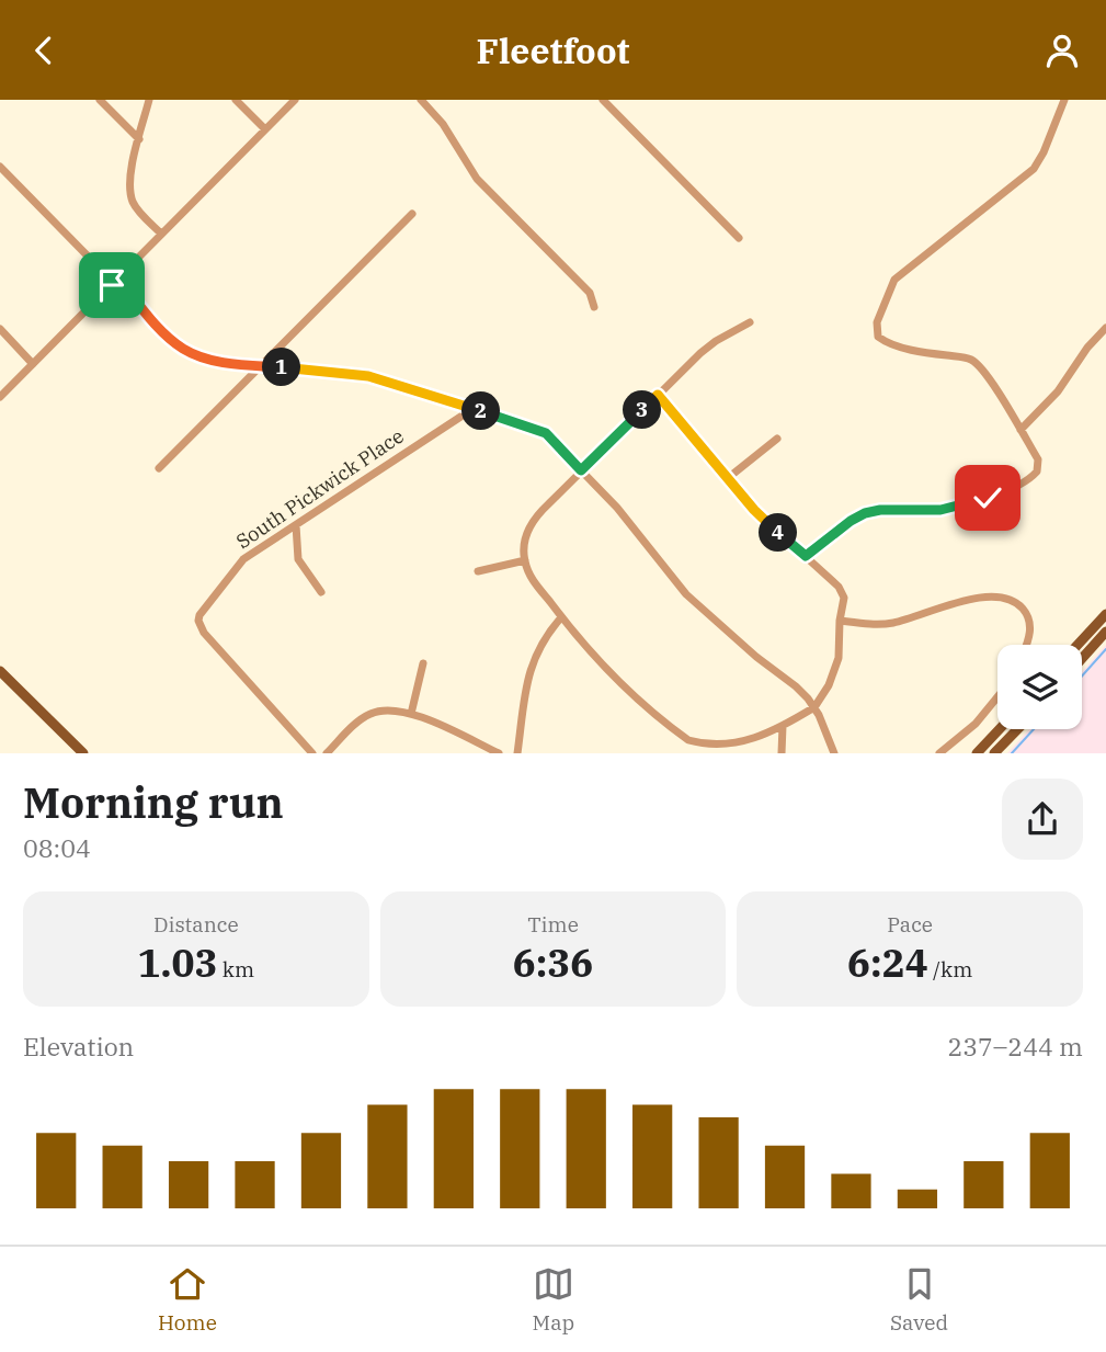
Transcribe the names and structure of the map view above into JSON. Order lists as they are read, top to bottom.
{
  "streets": {
    "street": ["South Pickwick Place"]
  },
  "page": {
    "header": "Fleetfoot",
    "pins": [
      "1",
      "3",
      "2",
      "4"
    ],
    "heading": ["Morning run", "08:04"],
    "stats": [
      ["Distance", "1.03 km"],
      ["Time", "6:36"],
      ["Pace", "6:24 /km"]
    ],
    "chart": ["Elevation", "237–244 m"],
    "tabs": ["Home", "Map", "Saved"]
  }
}
